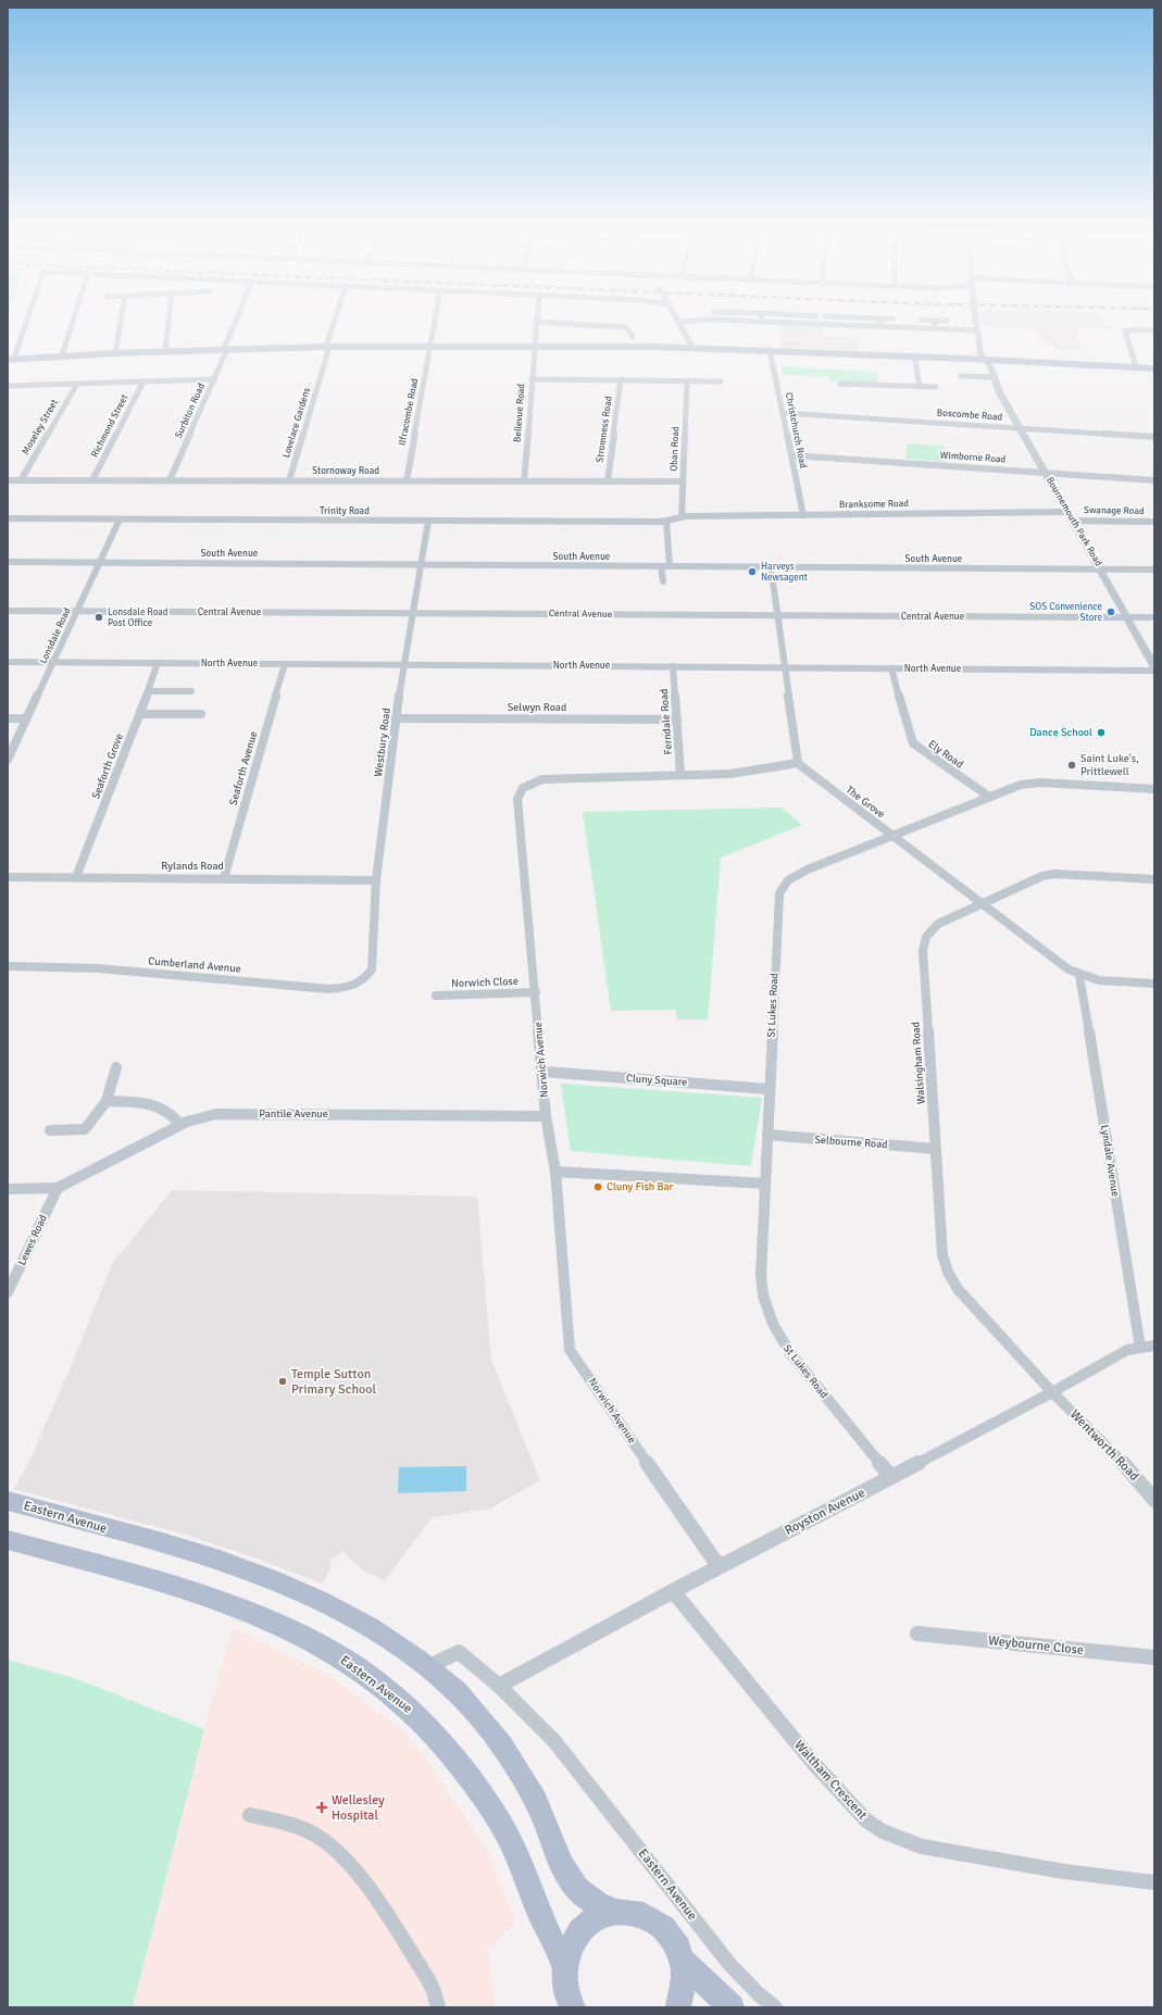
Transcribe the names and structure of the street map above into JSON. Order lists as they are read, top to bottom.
{
  "streets": {
    "main road": ["Eastern Avenue"],
    "street": [
      "Surbiton Road",
      "Ilfracombe Road",
      "Bellevue Road",
      "Boscombe Road",
      "Lovelace Gardens",
      "Richmond Street",
      "Moseley Street",
      "Stromness Road",
      "Christchurch Road",
      "Oban Road",
      "Wimborne Road",
      "Stornoway Road",
      "Branksome Road",
      "Trinity Road",
      "Swanage Road",
      "Bournemouth Park Road",
      "South Avenue",
      "Central Avenue",
      "Lonsdale Road",
      "North Avenue",
      "Selwyn Road",
      "Ferndale Road",
      "Westbury Road",
      "Ely Road",
      "Seaforth Grove",
      "Seaforth Avenue",
      "The Grove",
      "Rylands Road",
      "Cumberland Avenue",
      "Norwich Close",
      "St Lukes Road",
      "Norwich Avenue",
      "Walsingham Road",
      "Cluny Square",
      "Pantile Avenue",
      "Selbourne Road",
      "Lyndale Avenue",
      "Lewes Road",
      "Wentworth Road",
      "Royston Avenue",
      "Weybourne Close",
      "Waltham Crescent"
    ]
  },
  "crossings": [
    ["Surbiton Road", "Stornoway Road"],
    ["Ilfracombe Road", "Stornoway Road"],
    ["Bellevue Road", "Stornoway Road"],
    ["Boscombe Road", "Christchurch Road"],
    ["Boscombe Road", "Bournemouth Park Road"],
    ["Lovelace Gardens", "Stornoway Road"],
    ["Richmond Street", "Stornoway Road"],
    ["Moseley Street", "Stornoway Road"],
    ["Stromness Road", "Stornoway Road"],
    ["Christchurch Road", "Wimborne Road"],
    ["Christchurch Road", "Branksome Road"],
    ["Oban Road", "Stornoway Road"],
    ["Oban Road", "Branksome Road"],
    ["Oban Road", "Trinity Road"],
    ["Wimborne Road", "Bournemouth Park Road"],
    ["Branksome Road", "Trinity Road"],
    ["Branksome Road", "Bournemouth Park Road"],
    ["Trinity Road", "Lonsdale Road"],
    ["Trinity Road", "Westbury Road"],
    ["Swanage Road", "Bournemouth Park Road"],
    ["Bournemouth Park Road", "South Avenue"],
    ["Bournemouth Park Road", "Central Avenue"],
    ["South Avenue", "Lonsdale Road"],
    ["South Avenue", "Westbury Road"],
    ["Central Avenue", "Lonsdale Road"],
    ["Central Avenue", "Westbury Road"],
    ["Lonsdale Road", "North Avenue"],
    ["North Avenue", "Ferndale Road"],
    ["North Avenue", "Westbury Road"],
    ["North Avenue", "Ely Road"],
    ["North Avenue", "Seaforth Grove"],
    ["North Avenue", "Seaforth Avenue"],
    ["Selwyn Road", "Ferndale Road"],
    ["Selwyn Road", "Westbury Road"],
    ["Ferndale Road", "Norwich Avenue"],
    ["Westbury Road", "Rylands Road"],
    ["Westbury Road", "Cumberland Avenue"],
    ["Ely Road", "St Lukes Road"],
    ["Seaforth Grove", "Rylands Road"],
    ["Seaforth Avenue", "Rylands Road"],
    ["The Grove", "St Lukes Road"],
    ["The Grove", "Norwich Avenue"],
    ["The Grove", "Walsingham Road"],
    ["The Grove", "Lyndale Avenue"],
    ["Norwich Close", "Norwich Avenue"],
    ["St Lukes Road", "Cluny Square"],
    ["St Lukes Road", "Selbourne Road"],
    ["St Lukes Road", "Royston Avenue"],
    ["Norwich Avenue", "Cluny Square"],
    ["Norwich Avenue", "Pantile Avenue"],
    ["Norwich Avenue", "Royston Avenue"],
    ["Walsingham Road", "Selbourne Road"],
    ["Walsingham Road", "Wentworth Road"],
    ["Walsingham Road", "Royston Avenue"],
    ["Pantile Avenue", "Lewes Road"],
    ["Lyndale Avenue", "Royston Avenue"],
    ["Wentworth Road", "Royston Avenue"],
    ["Royston Avenue", "Eastern Avenue"],
    ["Royston Avenue", "Waltham Crescent"]
  ],
  "places": {
    "other": [
      "Harveys Newsagent",
      "SOS Convenience Store",
      "Lonsdale Road Post Office",
      "Dance School",
      "Saint Luke's, Prittlewell",
      "Cluny Fish Bar",
      "Temple Sutton Primary School"
    ],
    "health": ["Wellesley Hospital"]
  }
}
